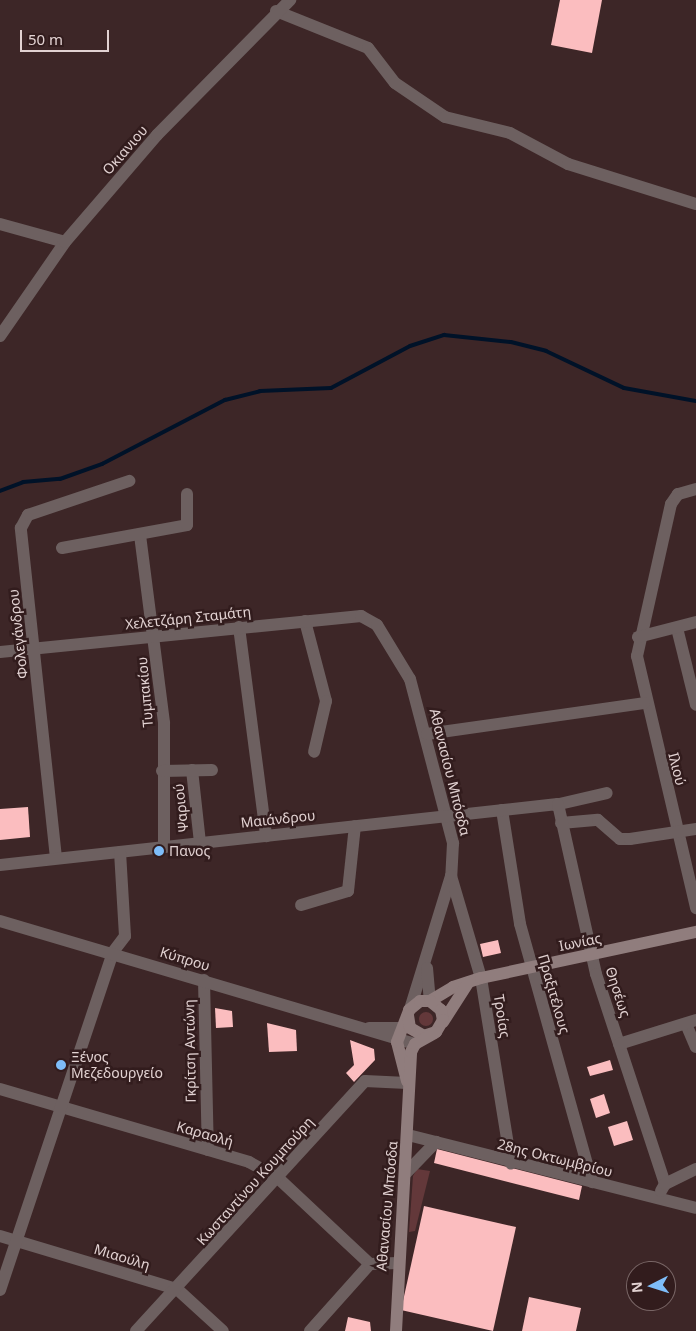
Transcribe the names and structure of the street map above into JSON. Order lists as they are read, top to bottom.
{
  "streets": {
    "main road": ["Αθανασίου Μπόσδα", "Ιωνίας"],
    "street": [
      "Οκιανιου",
      "Χελετζάρη Σταμάτη",
      "Φολεγάνδρου",
      "Τυμπακίου",
      "Ιλιού",
      "Ψαριού",
      "Μαιάνδρου",
      "Κύπρου",
      "Θησέως",
      "Πραξιτέλους",
      "Τροίας",
      "Γκρίτση Αντώνη",
      "Καραολή",
      "28ης Οκτωμβρίου",
      "Κωσταντίνου Κουμπούρη",
      "Μιαούλη"
    ]
  },
  "crossings": [
    ["Χελετζάρη Σταμάτη", "Φολεγάνδρου"],
    ["Χελετζάρη Σταμάτη", "Τυμπακίου"],
    ["Χελετζάρη Σταμάτη", "Αθανασίου Μπόσδα"],
    ["Φολεγάνδρου", "Μαιάνδρου"],
    ["Τυμπακίου", "Μαιάνδρου"],
    ["Αθανασίου Μπόσδα", "Μαιάνδρου"],
    ["Αθανασίου Μπόσδα", "Ιωνίας"],
    ["Αθανασίου Μπόσδα", "Κύπρου"],
    ["Αθανασίου Μπόσδα", "Τροίας"],
    ["Αθανασίου Μπόσδα", "28ης Οκτωμβρίου"],
    ["Αθανασίου Μπόσδα", "Κωσταντίνου Κουμπούρη"],
    ["Ψαριού", "Μαιάνδρου"],
    ["Μαιάνδρου", "Θησέως"],
    ["Μαιάνδρου", "Πραξιτέλους"],
    ["Ιωνίας", "Θησέως"],
    ["Ιωνίας", "Πραξιτέλους"],
    ["Ιωνίας", "Τροίας"],
    ["Κύπρου", "Γκρίτση Αντώνη"],
    ["Πραξιτέλους", "28ης Οκτωμβρίου"],
    ["Τροίας", "28ης Οκτωμβρίου"],
    ["Γκρίτση Αντώνη", "Καραολή"],
    ["Καραολή", "Κωσταντίνου Κουμπούρη"],
    ["Κωσταντίνου Κουμπούρη", "Μιαούλη"]
  ],
  "places": ["Πανος", "Ξένος Μεζεδουργείο"],
  "scale_bar": "50 m",
  "north": "left"
}
